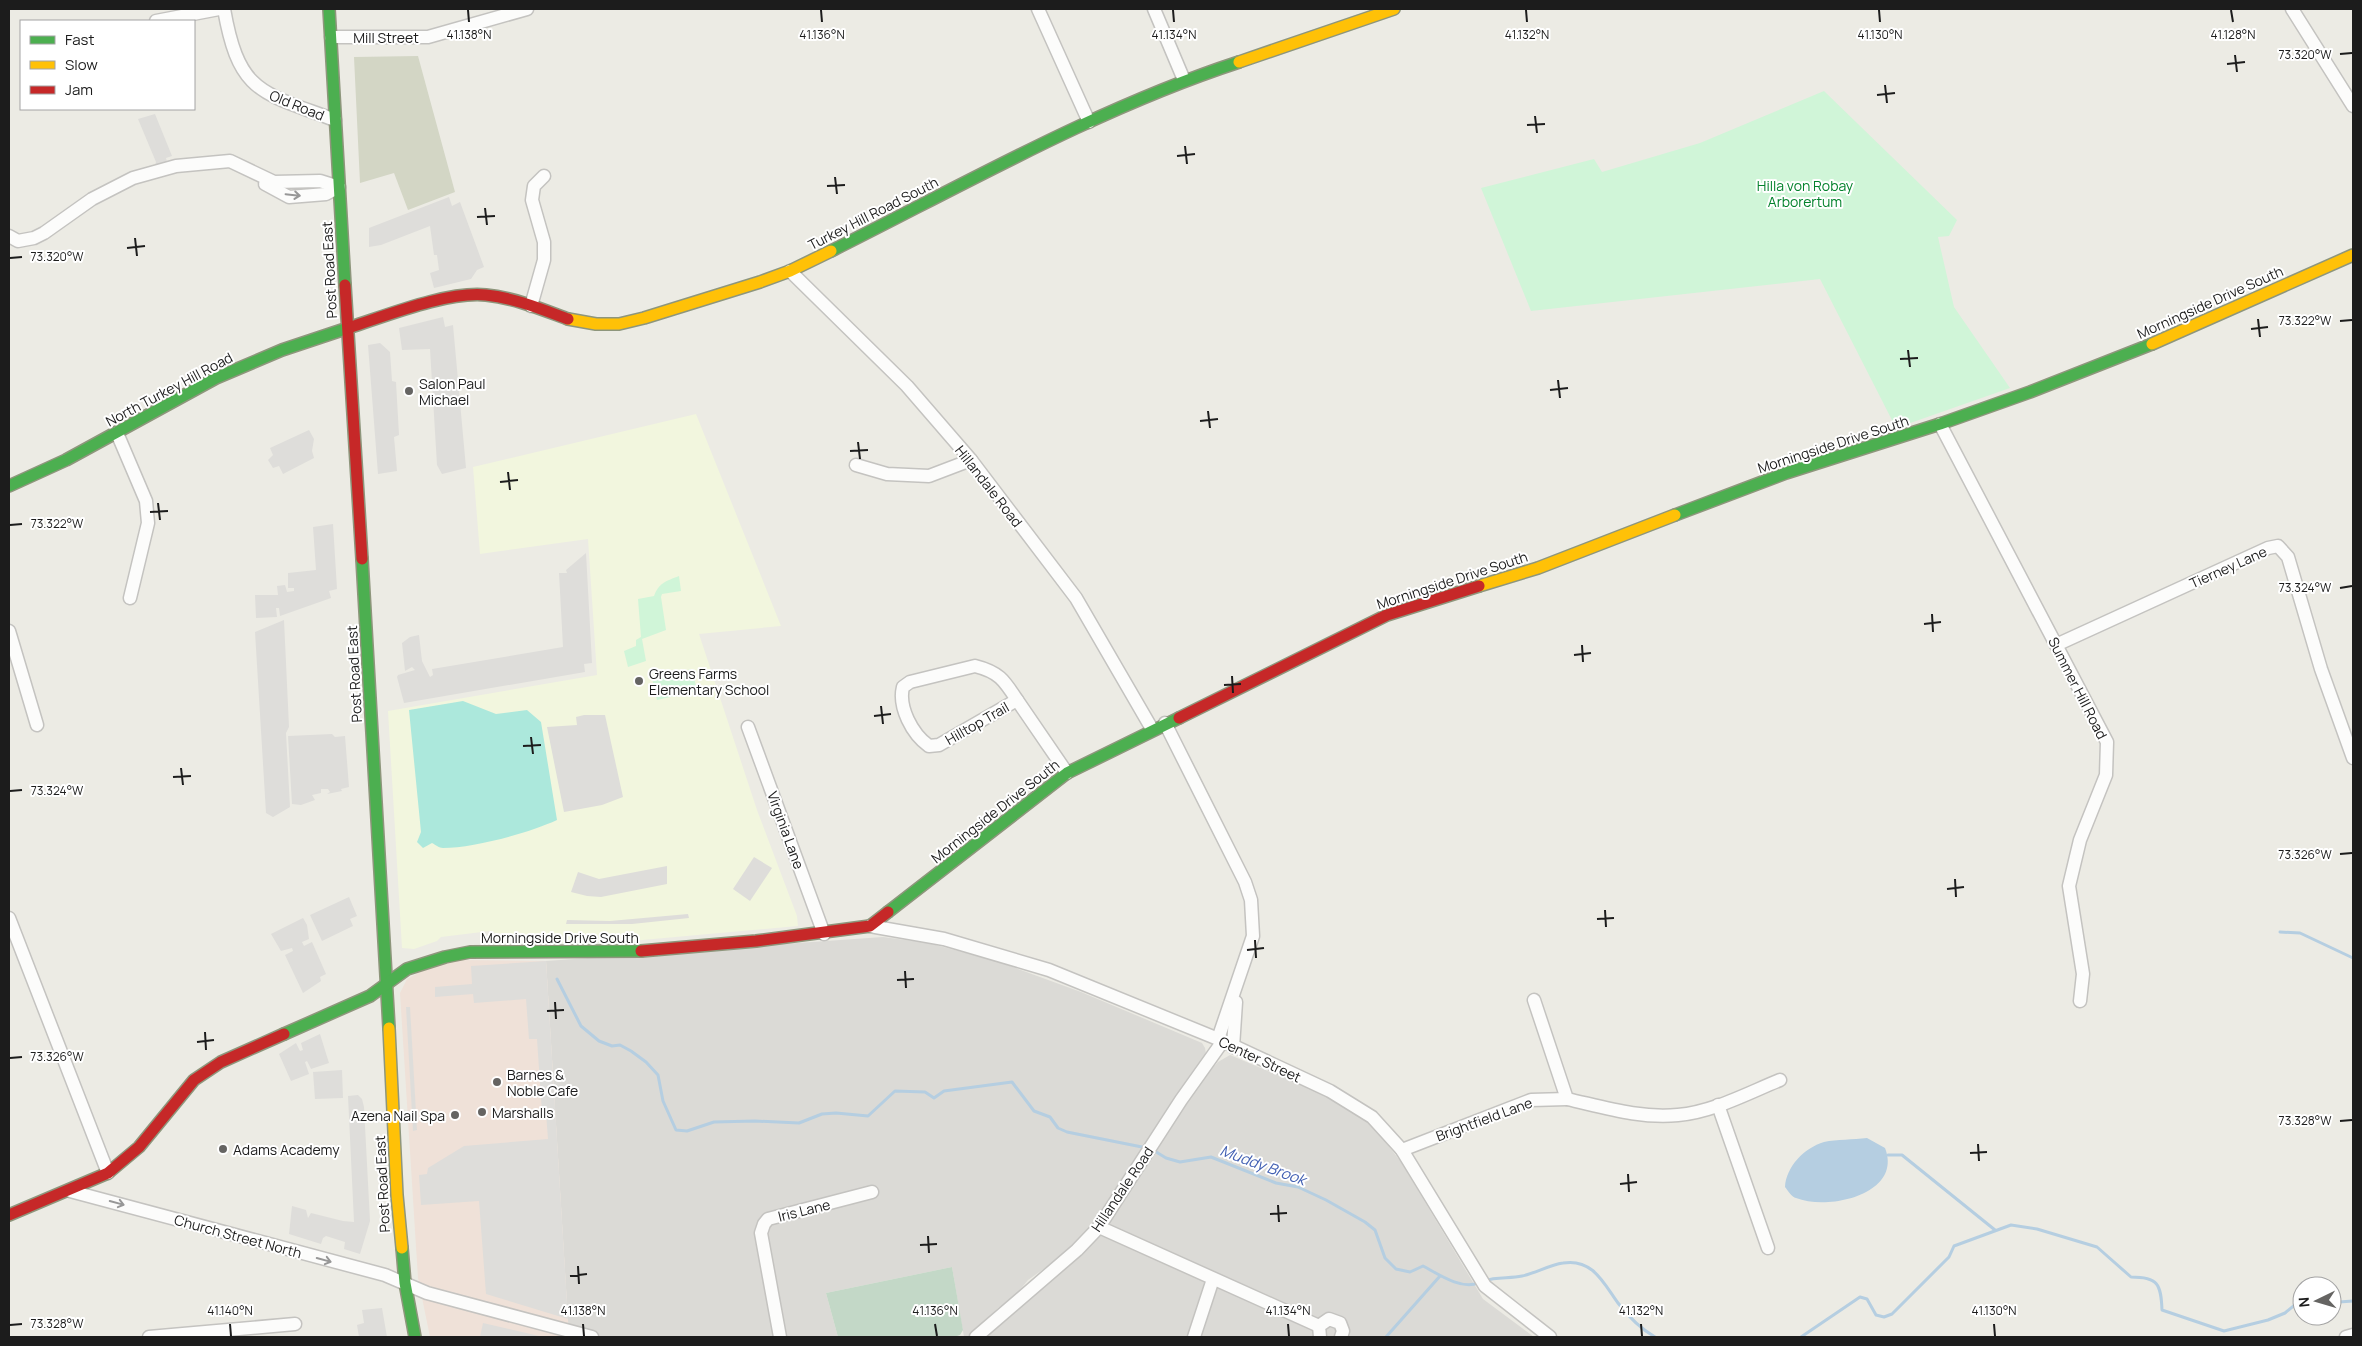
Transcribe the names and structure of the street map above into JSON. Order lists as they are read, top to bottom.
{
  "streets": {
    "street": [
      "Mill Street",
      "Old Road",
      "Turkey Hill Road South",
      "Post Road East",
      "Morningside Drive South",
      "North Turkey Hill Road",
      "Hillandale Road",
      "Tierney Lane",
      "Summer Hill Road",
      "Hilltop Trail",
      "Virginia Lane",
      "Center Street",
      "Brightfield Lane",
      "Iris Lane",
      "Church Street North"
    ]
  },
  "crossings": [
    ["Mill Street", "Post Road East"],
    ["Old Road", "Post Road East"],
    ["Turkey Hill Road South", "Post Road East"],
    ["Turkey Hill Road South", "North Turkey Hill Road"],
    ["Turkey Hill Road South", "Hillandale Road"],
    ["Post Road East", "Morningside Drive South"],
    ["Post Road East", "North Turkey Hill Road"],
    ["Post Road East", "Church Street North"],
    ["Morningside Drive South", "Hillandale Road"],
    ["Morningside Drive South", "Summer Hill Road"],
    ["Morningside Drive South", "Hilltop Trail"],
    ["Morningside Drive South", "Virginia Lane"],
    ["Morningside Drive South", "Center Street"],
    ["Morningside Drive South", "Church Street North"],
    ["Hillandale Road", "Center Street"],
    ["Tierney Lane", "Summer Hill Road"],
    ["Center Street", "Brightfield Lane"]
  ],
  "water": ["Muddy Brook"],
  "parks": ["Hilla von Robay Arborertum"],
  "places": [
    "Salon Paul Michael",
    "Greens Farms Elementary School",
    "Barnes & Noble Cafe",
    "Marshalls",
    "Azena Nail Spa",
    "Adams Academy"
  ],
  "legend": ["Fast", "Slow", "Jam"],
  "north": "left",
  "coordinates": [
    "41.138°N",
    "41.132°N",
    "41.130°N",
    "41.128°N",
    "41.136°N",
    "41.134°N",
    "73.320°W",
    "73.322°W",
    "73.324°W",
    "73.326°W",
    "73.328°W",
    "41.140°N"
  ]
}
